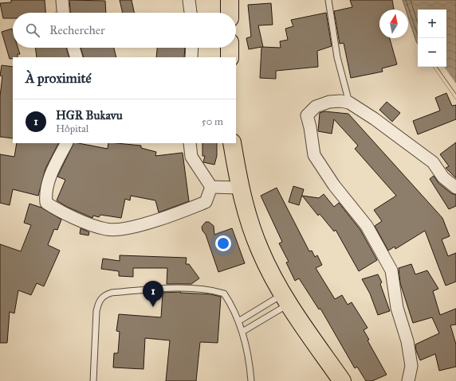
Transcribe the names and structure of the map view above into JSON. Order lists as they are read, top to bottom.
{
  "north": "top",
  "page": {
    "map_buttons": ["+", "−"],
    "search": "Rechercher",
    "heading": "À proximité",
    "list": [
      {
        "mark": "1",
        "name": "HGR Bukavu",
        "note": "Hôpital",
        "value": "50 m"
      }
    ],
    "pins": "1"
  }
}
